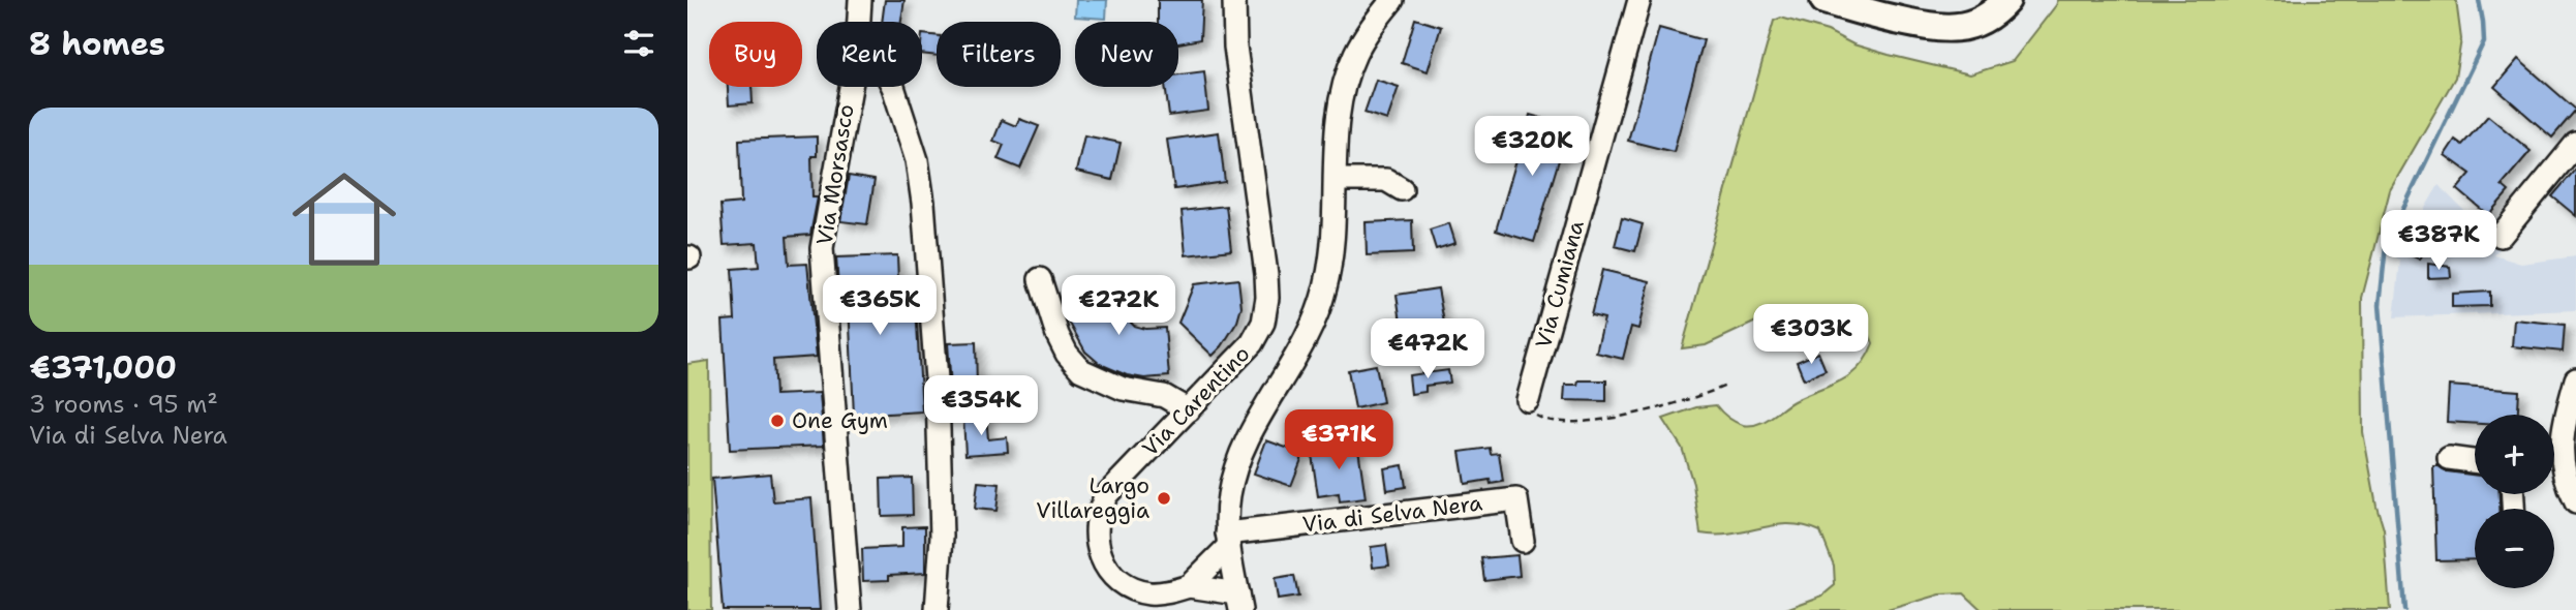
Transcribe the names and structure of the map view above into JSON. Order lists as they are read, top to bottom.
{
  "streets": {
    "street": [
      "Via Morsasco",
      "Via Cumiana",
      "Via Carentino",
      "Via di Selva Nera"
    ]
  },
  "places": ["One Gym", "Largo Villareggia"],
  "page": {
    "heading": "8 homes",
    "chip": [
      "Buy",
      "Rent",
      "Filters",
      "New"
    ],
    "list": [
      {
        "name": "€371,000",
        "note": "3 rooms · 95 m² · Via di Selva Nera"
      }
    ],
    "price": [
      "€320K",
      "€387K",
      "€365K",
      "€272K",
      "€303K",
      "€472K",
      "€354K",
      "€371K"
    ],
    "map_buttons": ["+", "−"]
  }
}
